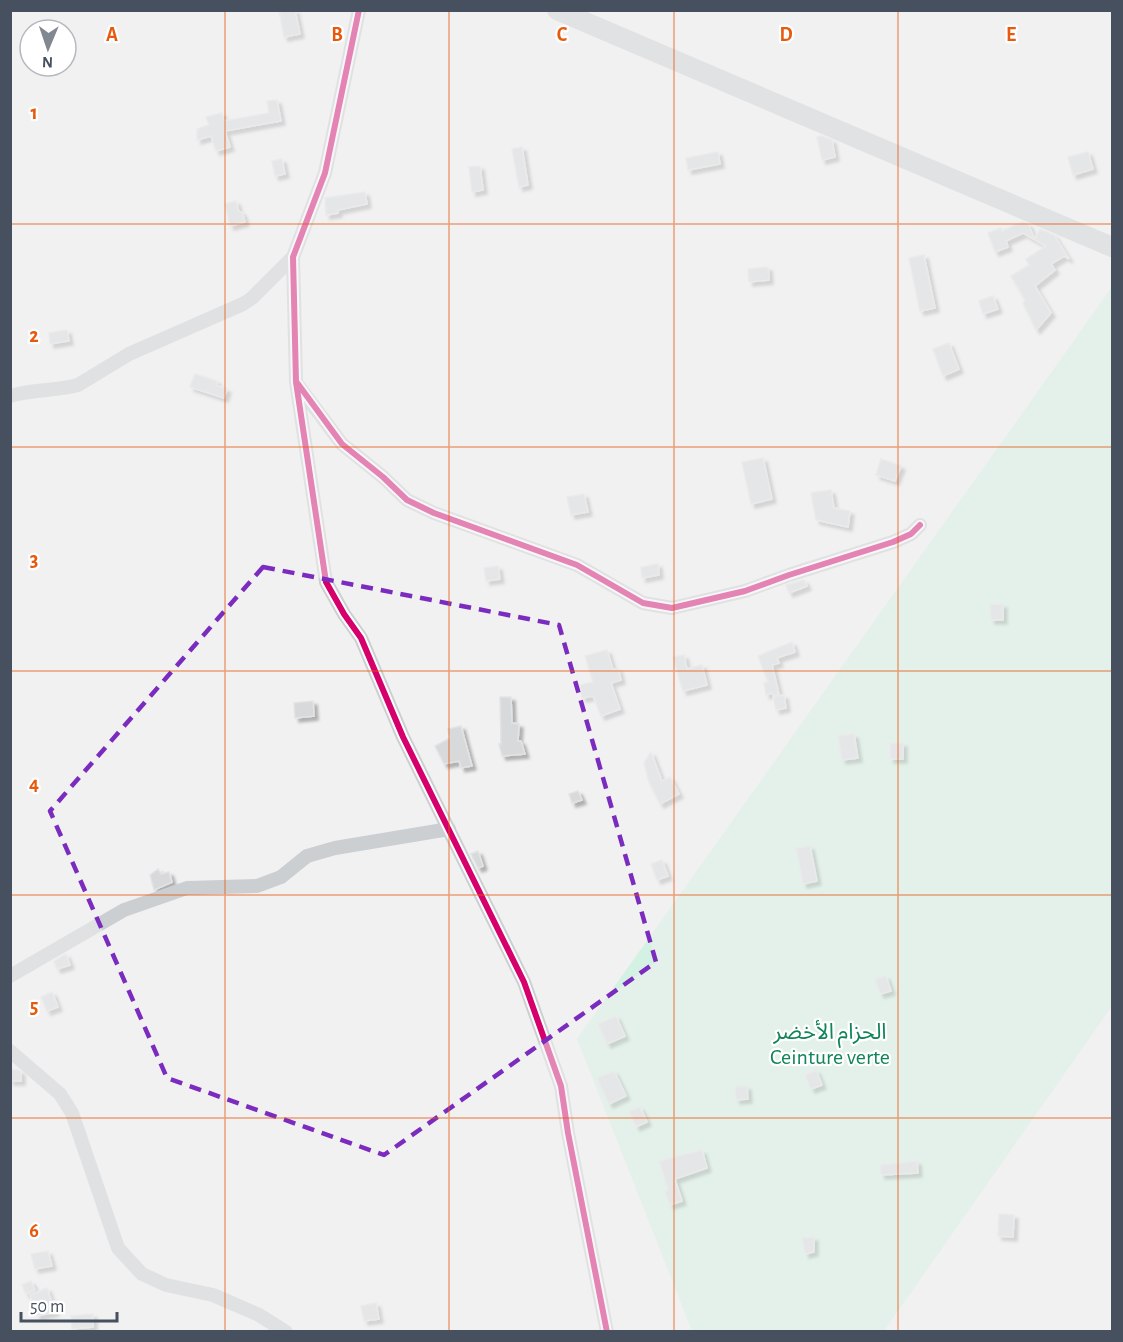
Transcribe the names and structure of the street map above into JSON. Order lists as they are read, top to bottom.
{
  "parks": ["الحزام الأخضر Ceinture verte"],
  "scale_bar": "50 m",
  "north": "bottom",
  "grid": {
    "columns": [
      "A",
      "B",
      "C",
      "D",
      "E"
    ],
    "rows": [
      "1",
      "2",
      "3",
      "4",
      "5",
      "6"
    ]
  }
}
